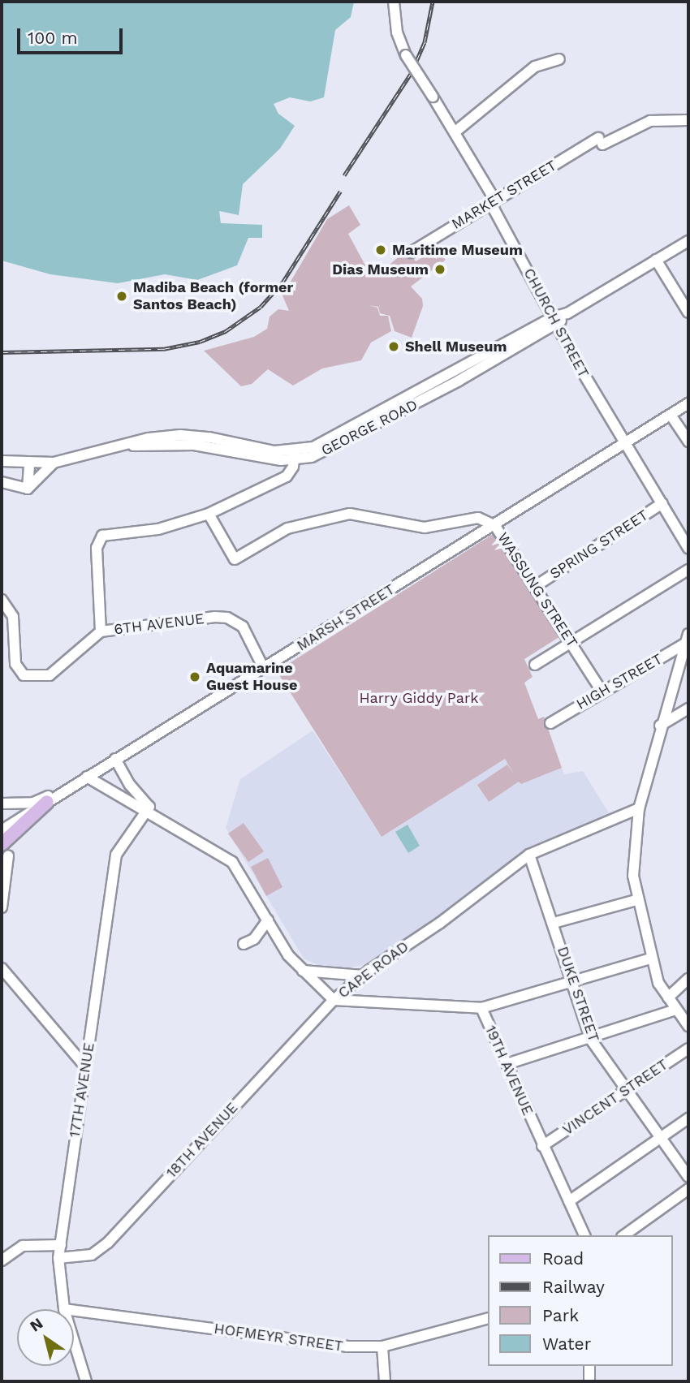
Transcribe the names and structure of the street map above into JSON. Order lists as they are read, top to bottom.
{
  "streets": {
    "street": [
      "MARKET STREET",
      "CHURCH STREET",
      "GEORGE ROAD",
      "SPRING STREET",
      "WASSUNG STREET",
      "MARSH STREET",
      "6TH AVENUE",
      "HIGH STREET",
      "CAPE ROAD",
      "DUKE STREET",
      "19TH AVENUE",
      "17TH AVENUE",
      "VINCENT STREET",
      "18TH AVENUE",
      "HOFMEYR STREET"
    ]
  },
  "crossings": [
    ["MARKET STREET", "CHURCH STREET"],
    ["CHURCH STREET", "GEORGE ROAD"],
    ["CHURCH STREET", "SPRING STREET"],
    ["CHURCH STREET", "MARSH STREET"],
    ["SPRING STREET", "WASSUNG STREET"],
    ["WASSUNG STREET", "MARSH STREET"],
    ["WASSUNG STREET", "HIGH STREET"],
    ["MARSH STREET", "6TH AVENUE"],
    ["MARSH STREET", "CAPE ROAD"],
    ["CAPE ROAD", "DUKE STREET"],
    ["CAPE ROAD", "19TH AVENUE"],
    ["CAPE ROAD", "17TH AVENUE"],
    ["CAPE ROAD", "18TH AVENUE"],
    ["DUKE STREET", "VINCENT STREET"],
    ["19TH AVENUE", "VINCENT STREET"],
    ["19TH AVENUE", "18TH AVENUE"],
    ["17TH AVENUE", "18TH AVENUE"]
  ],
  "parks": ["Harry Giddy Park"],
  "places": [
    "Maritime Museum",
    "Dias Museum",
    "Madiba Beach (former Santos Beach)",
    "Shell Museum",
    "Aquamarine Guest House"
  ],
  "legend": [
    "Road",
    "Railway",
    "Park",
    "Water"
  ],
  "scale_bar": "100 m",
  "north": "top left"
}
